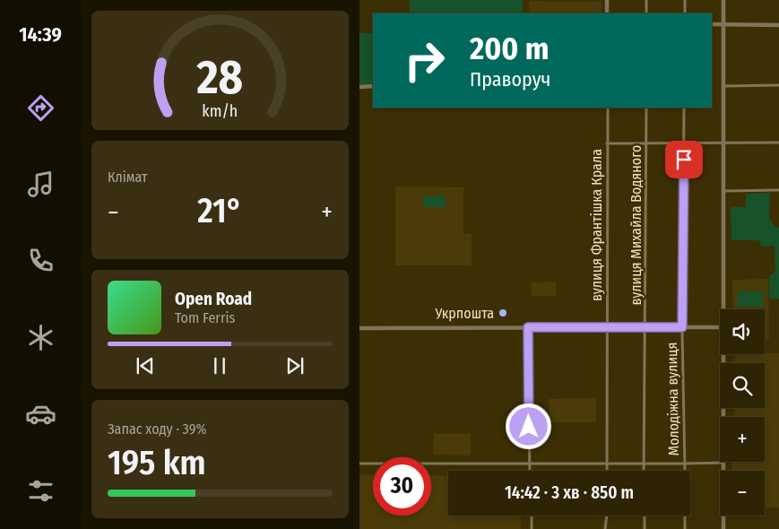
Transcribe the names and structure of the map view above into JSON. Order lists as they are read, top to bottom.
{
  "streets": {
    "street": ["вулиця Франтішка Крала", "вулиця Михайла Водяного", "Молодіжна вулиця"]
  },
  "places": ["Укрпошта"],
  "page": {
    "tabs": "14:39",
    "turn": ["200 m", "Праворуч"],
    "tile": [
      "Клімат",
      ["Запас ходу · 39%", "195 km"]
    ],
    "heat": ["−", "21°", "+"],
    "song": ["Open Road", "Tom Ferris"],
    "map_buttons": ["+", "−"],
    "limit": "30",
    "trip": "14:42 · 3 хв · 850 m",
    "gauge": ["28", "km/h"]
  }
}
